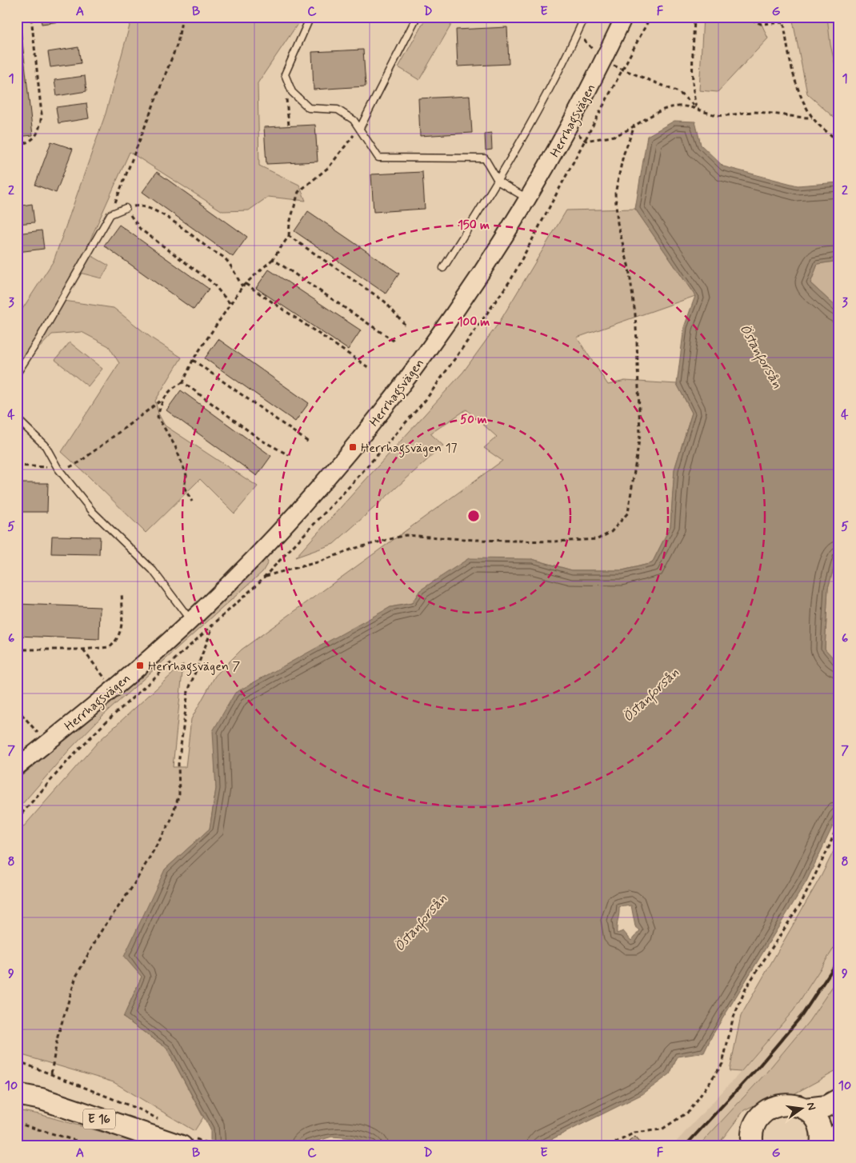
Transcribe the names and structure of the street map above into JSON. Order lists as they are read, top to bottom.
{
  "streets": {
    "highway": ["E 16"],
    "street": ["Herrhagsvägen"]
  },
  "water": ["Östanforsån"],
  "places": {
    "transit": ["Herrhagsvägen 17", "Herrhagsvägen 7"]
  },
  "north": "right",
  "grid": {
    "columns": [
      "A",
      "B",
      "C",
      "D",
      "E",
      "F",
      "G"
    ],
    "rows": [
      "1",
      "2",
      "3",
      "4",
      "5",
      "6",
      "7",
      "8",
      "9",
      "10"
    ]
  },
  "rings": ["150 m", "100 m", "50 m"]
}
